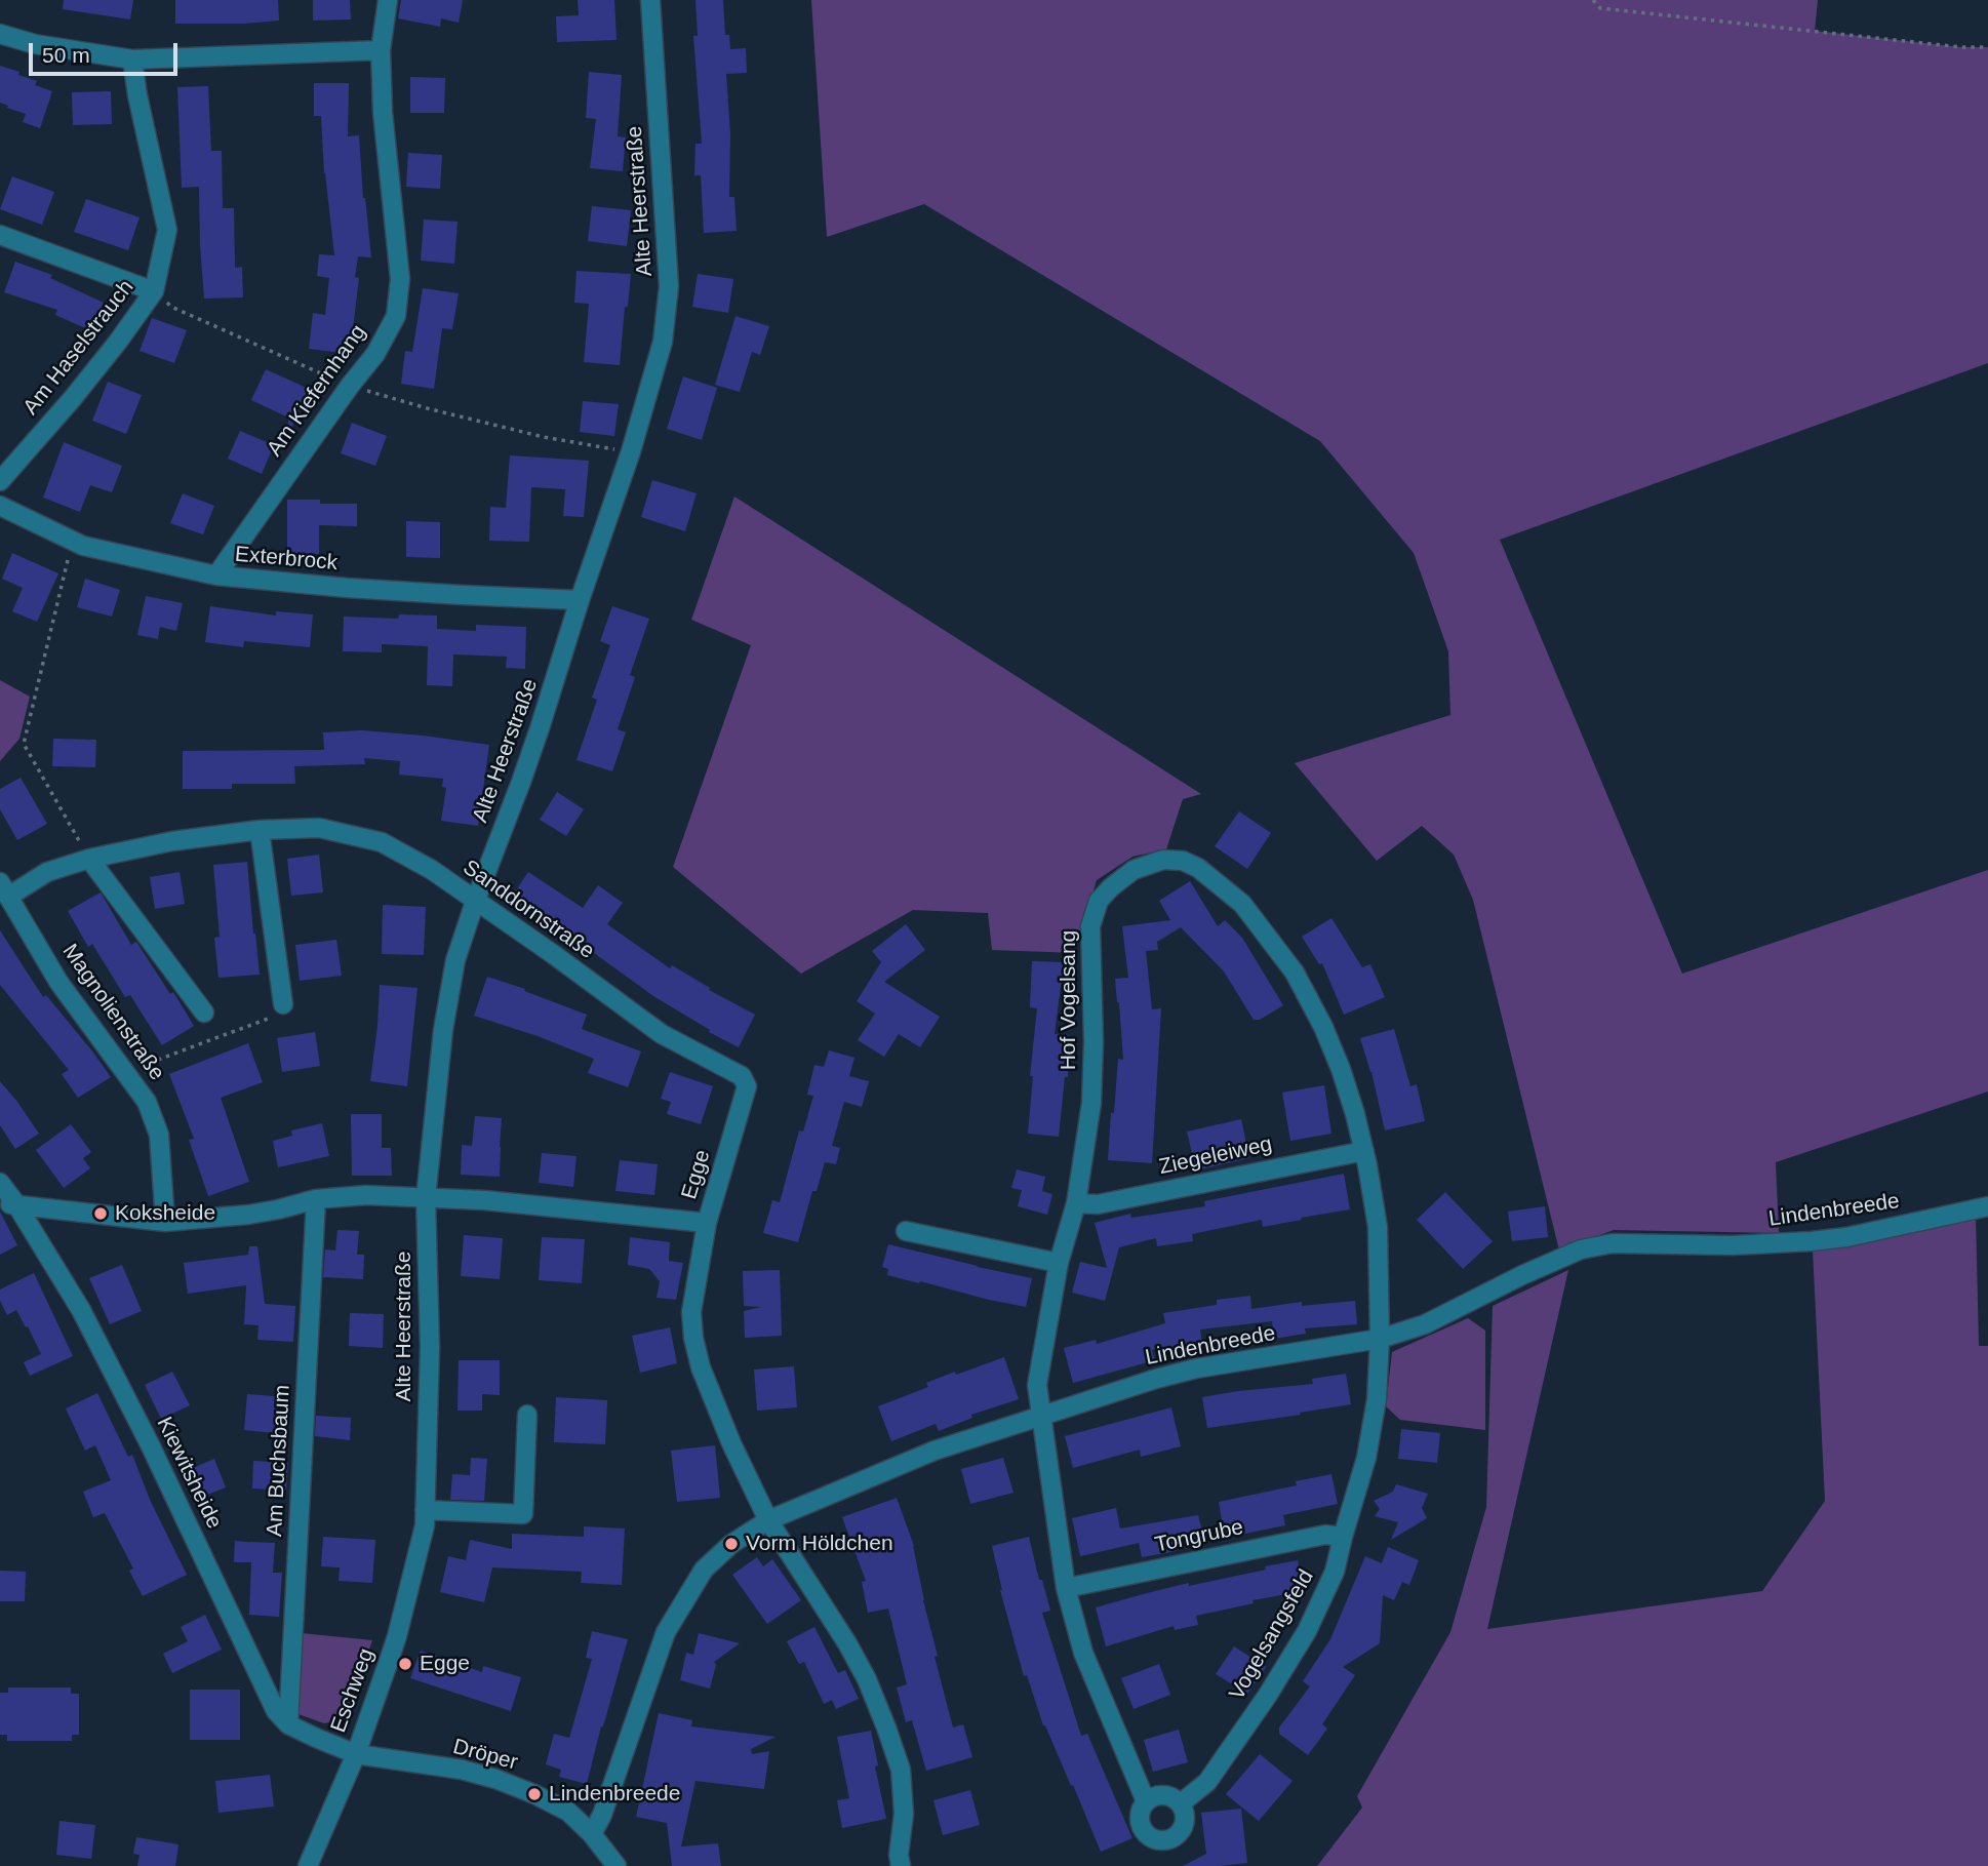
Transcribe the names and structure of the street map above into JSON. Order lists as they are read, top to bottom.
{
  "streets": {
    "street": [
      "Alte Heerstraße",
      "Am Haselstrauch",
      "Am Kiefernhang",
      "Exterbrock",
      "Sanddornstraße",
      "Hof Vogelsang",
      "Magnolienstraße",
      "Ziegeleiweg",
      "Egge",
      "Lindenbreede",
      "Am Buchsbaum",
      "Kiewitsheide",
      "Tongrube",
      "Vogelsangsfeld",
      "Eschweg",
      "Dröper"
    ]
  },
  "crossings": [
    ["Alte Heerstraße", "Exterbrock"],
    ["Alte Heerstraße", "Sanddornstraße"],
    ["Alte Heerstraße", "Eschweg"],
    ["Am Kiefernhang", "Exterbrock"],
    ["Sanddornstraße", "Magnolienstraße"],
    ["Sanddornstraße", "Egge"],
    ["Hof Vogelsang", "Ziegeleiweg"],
    ["Hof Vogelsang", "Lindenbreede"],
    ["Hof Vogelsang", "Vogelsangsfeld"],
    ["Egge", "Lindenbreede"],
    ["Lindenbreede", "Vogelsangsfeld"],
    ["Lindenbreede", "Dröper"],
    ["Am Buchsbaum", "Kiewitsheide"],
    ["Tongrube", "Vogelsangsfeld"],
    ["Eschweg", "Dröper"]
  ],
  "places": [
    "Koksheide",
    "Vorm Höldchen",
    "Egge",
    "Lindenbreede"
  ],
  "scale_bar": "50 m"
}
